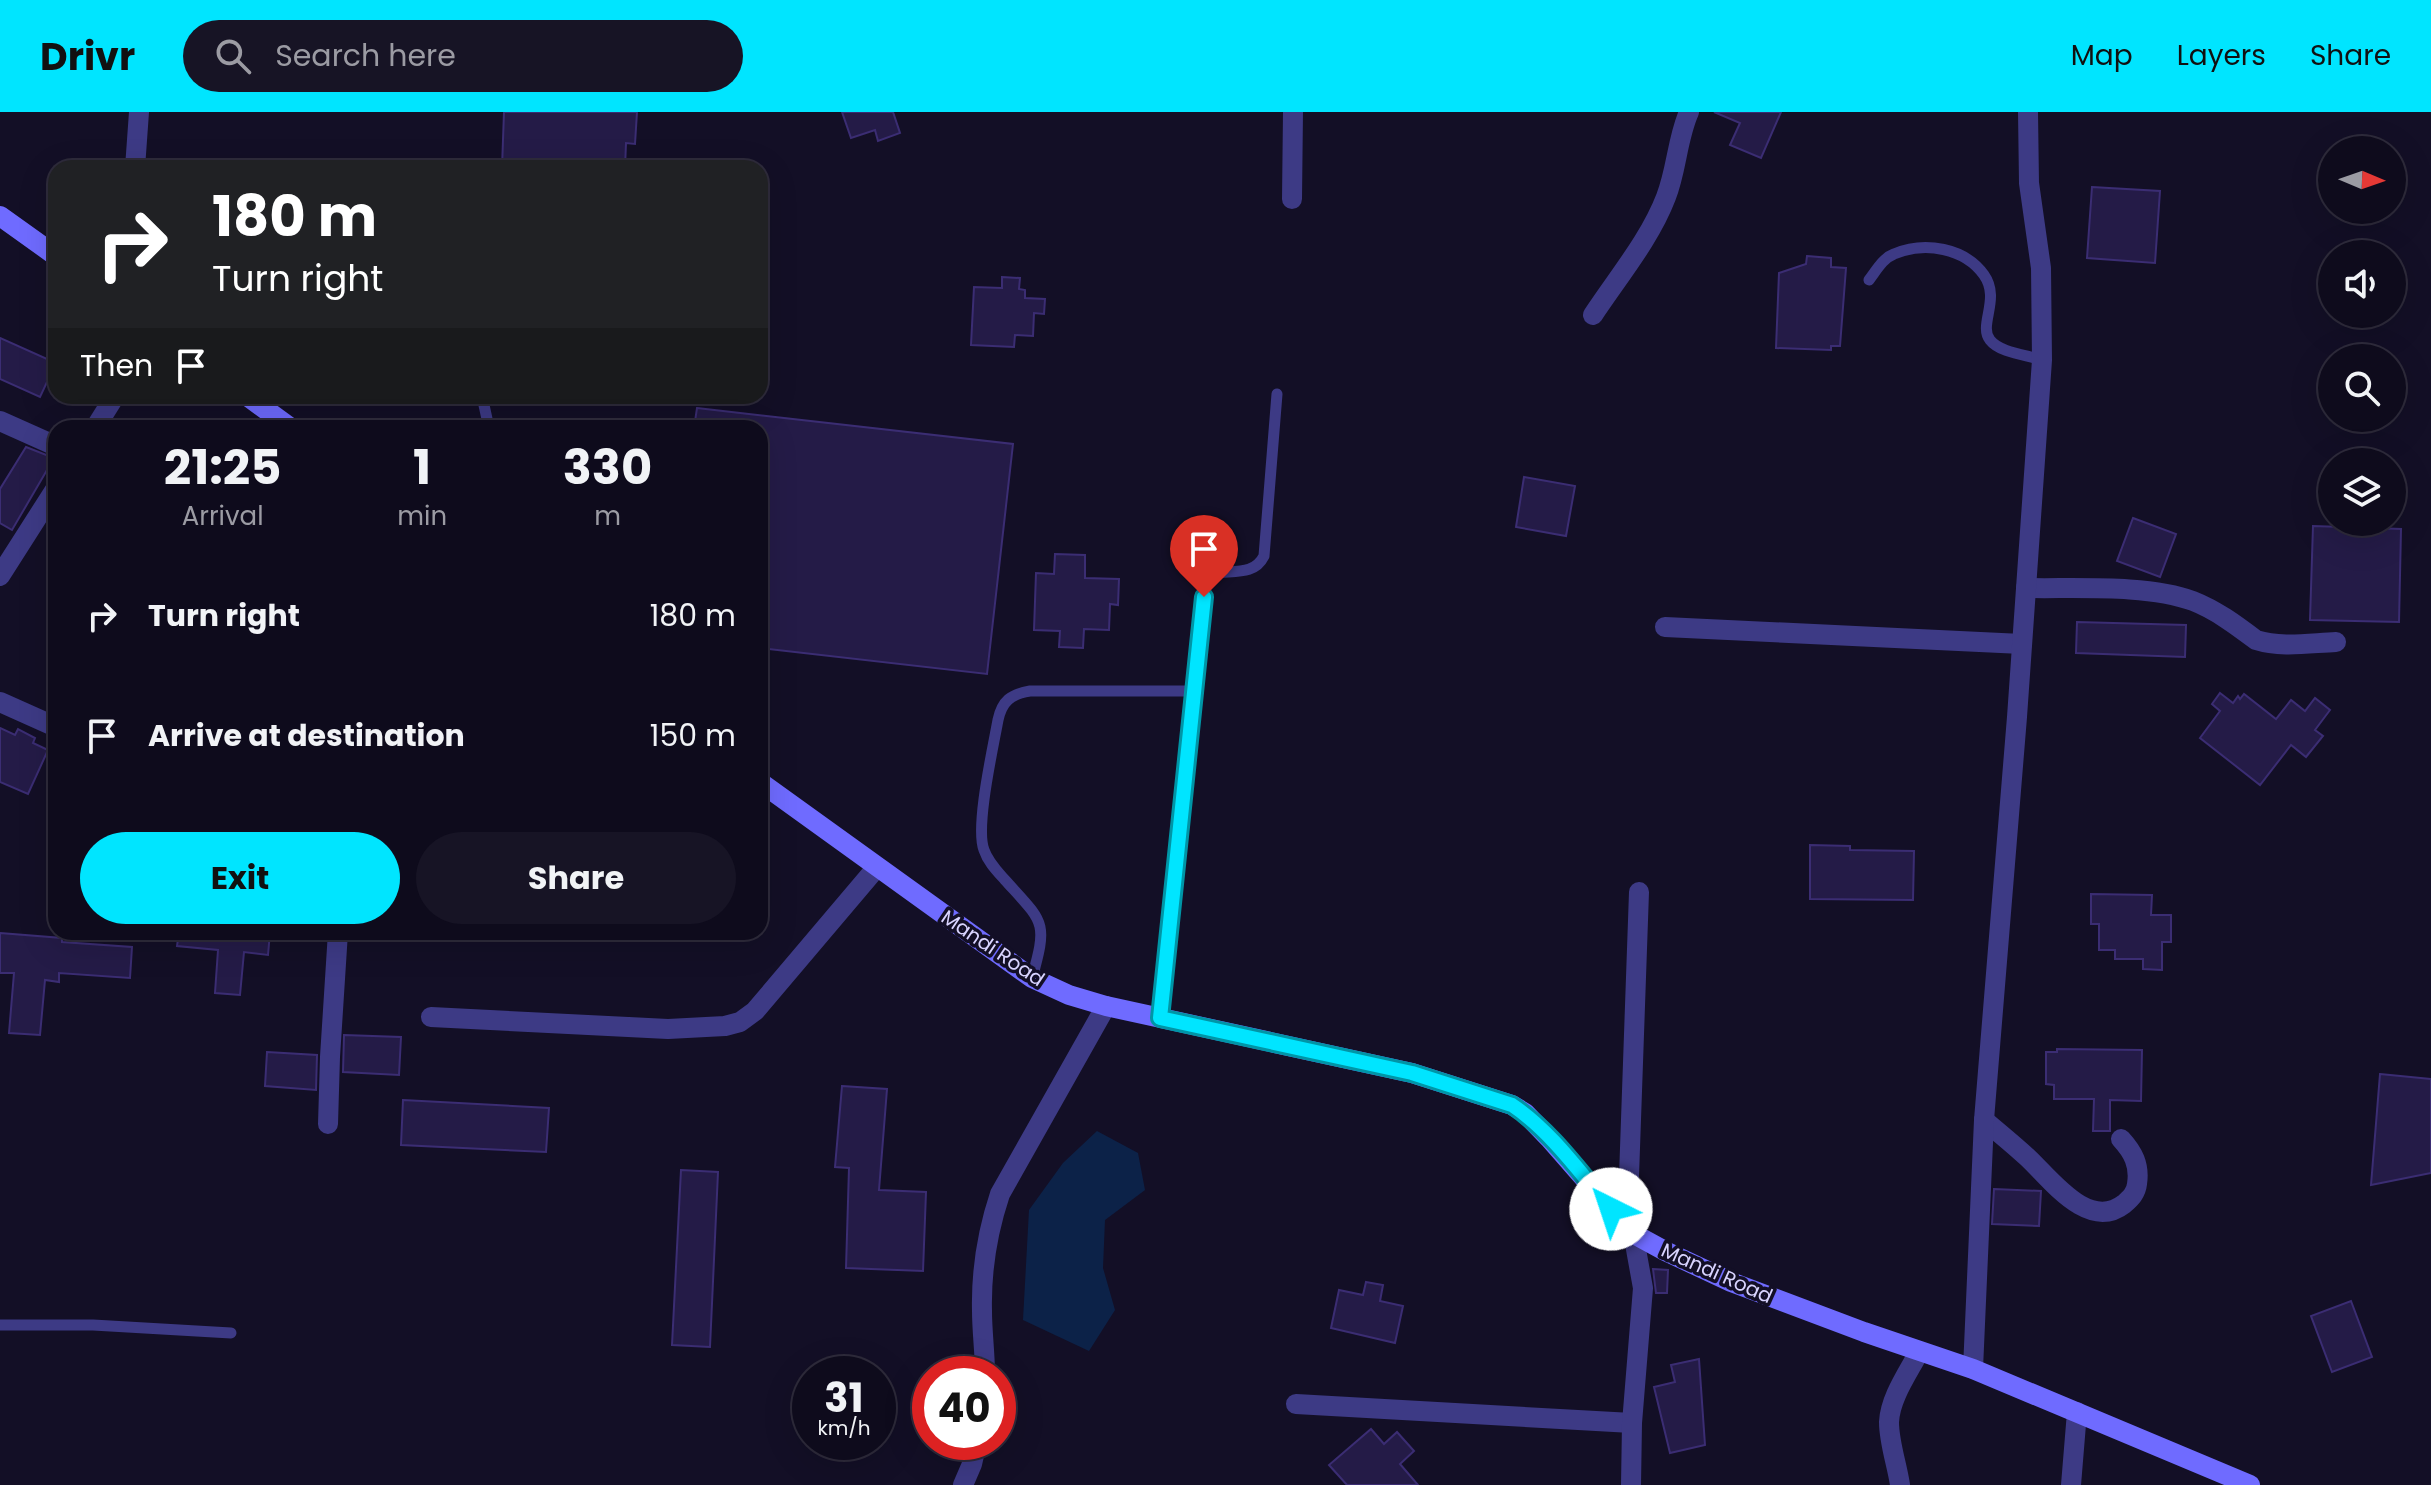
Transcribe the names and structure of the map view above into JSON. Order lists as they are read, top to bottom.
{
  "streets": {
    "street": ["Mandi Road"]
  },
  "north": "right",
  "page": {
    "header": "Drivr",
    "search": "Search here",
    "nav": ["Map", "Layers", "Share"],
    "turn": ["180 m", "Turn right"],
    "then": "Then",
    "eta": [
      "21:25",
      "Arrival",
      "1",
      "min",
      "330",
      "m"
    ],
    "list": [
      {
        "name": "Turn right",
        "value": "180 m"
      },
      {
        "name": "Arrive at destination",
        "value": "150 m"
      }
    ],
    "buttons": ["Exit", "Share"],
    "speed": "31 km/h",
    "limit": "40"
  }
}
